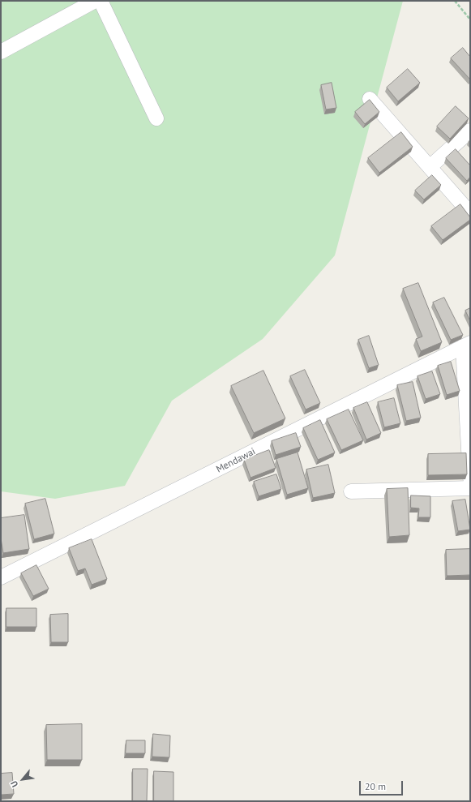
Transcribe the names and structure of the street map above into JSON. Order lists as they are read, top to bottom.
{
  "streets": {
    "street": ["Mendawai"]
  },
  "scale_bar": "20 m",
  "north": "bottom left"
}
